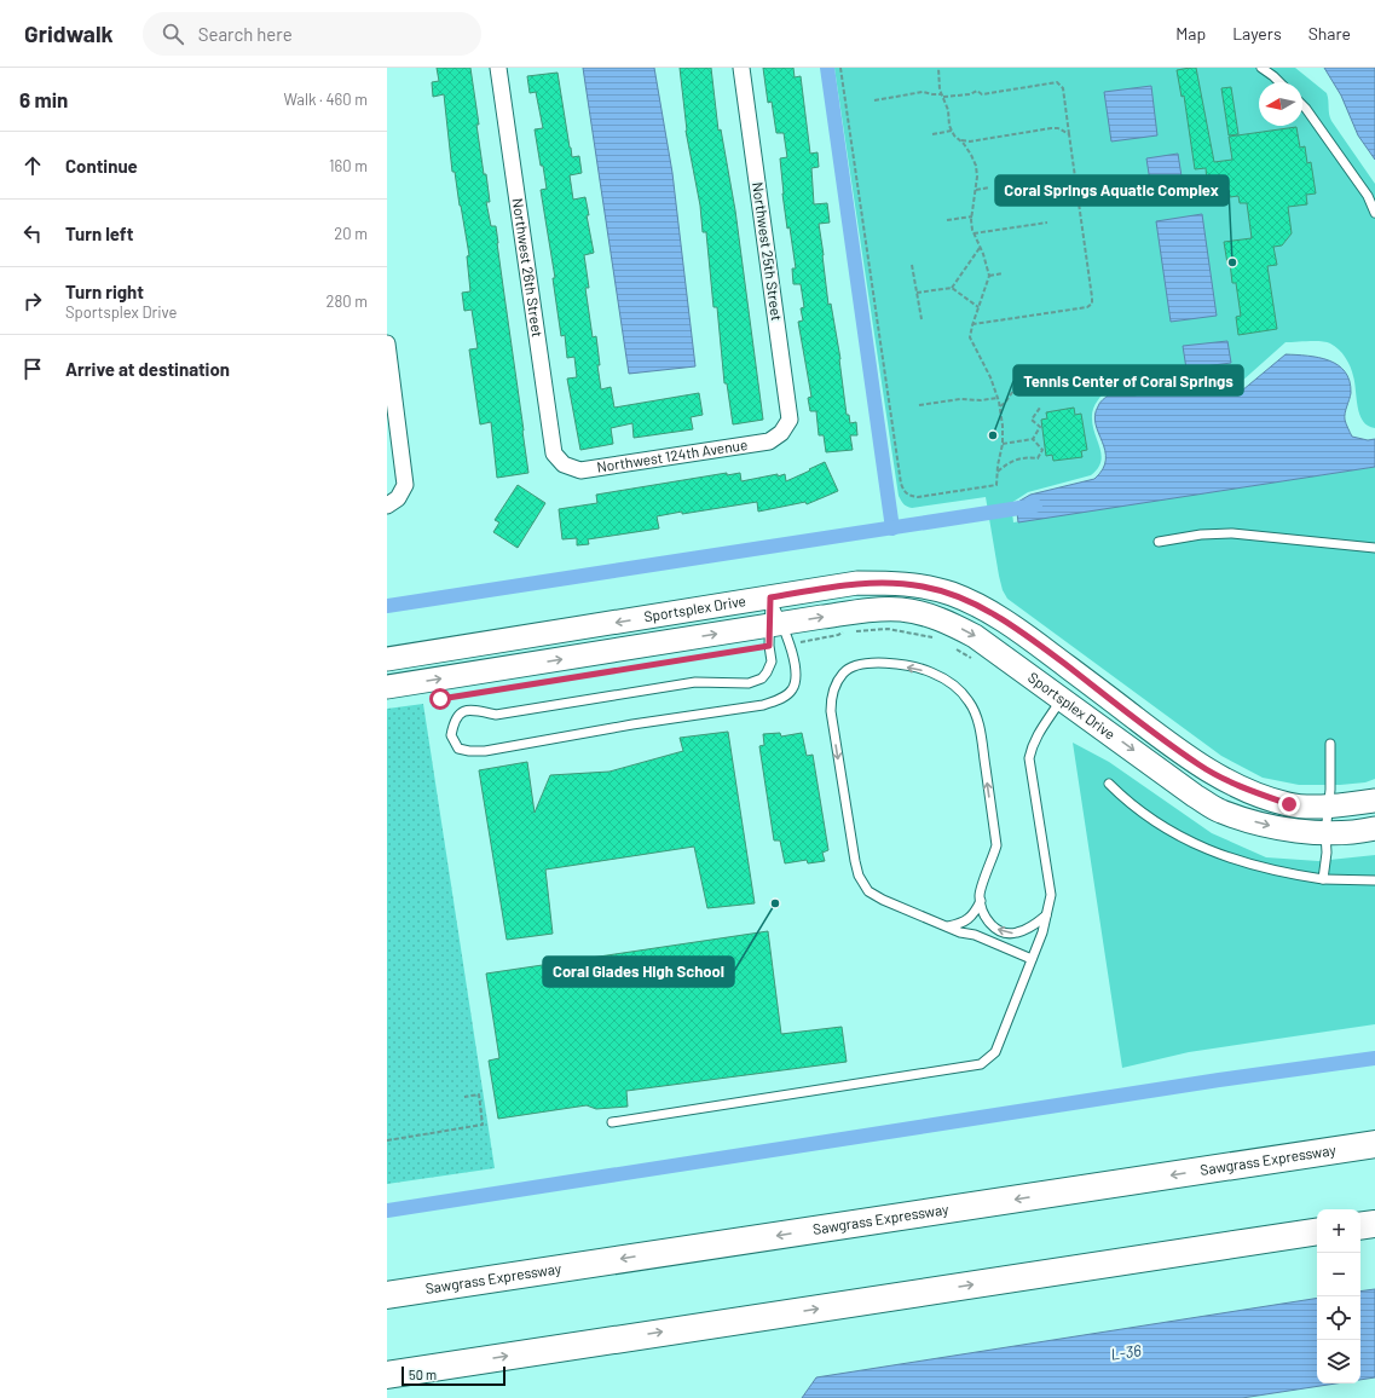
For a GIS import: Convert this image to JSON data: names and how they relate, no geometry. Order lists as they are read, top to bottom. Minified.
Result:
{"streets":{"highway":["Sawgrass Expressway"],"street":["Northwest 25th Street","Northwest 26th Street","Northwest 124th Avenue","Sportsplex Drive"]},"crossings":[["Northwest 25th Street","Northwest 124th Avenue"],["Northwest 26th Street","Northwest 124th Avenue"]],"water":["L-36"],"places":["Coral Springs Aquatic Complex","Tennis Center of Coral Springs","Coral Glades High School"],"scale_bar":"50 m","north":"left","page":{"header":"Gridwalk","search":"Search here","nav":["Map","Layers","Share"],"heading":["6 min","Walk · 460 m"],"list":[["Continue","160 m"],["Turn left","20 m"],["Turn right","Sportsplex Drive","280 m"],"Arrive at destination"],"map_buttons":["+","−"],"scale":"50 m"}}
